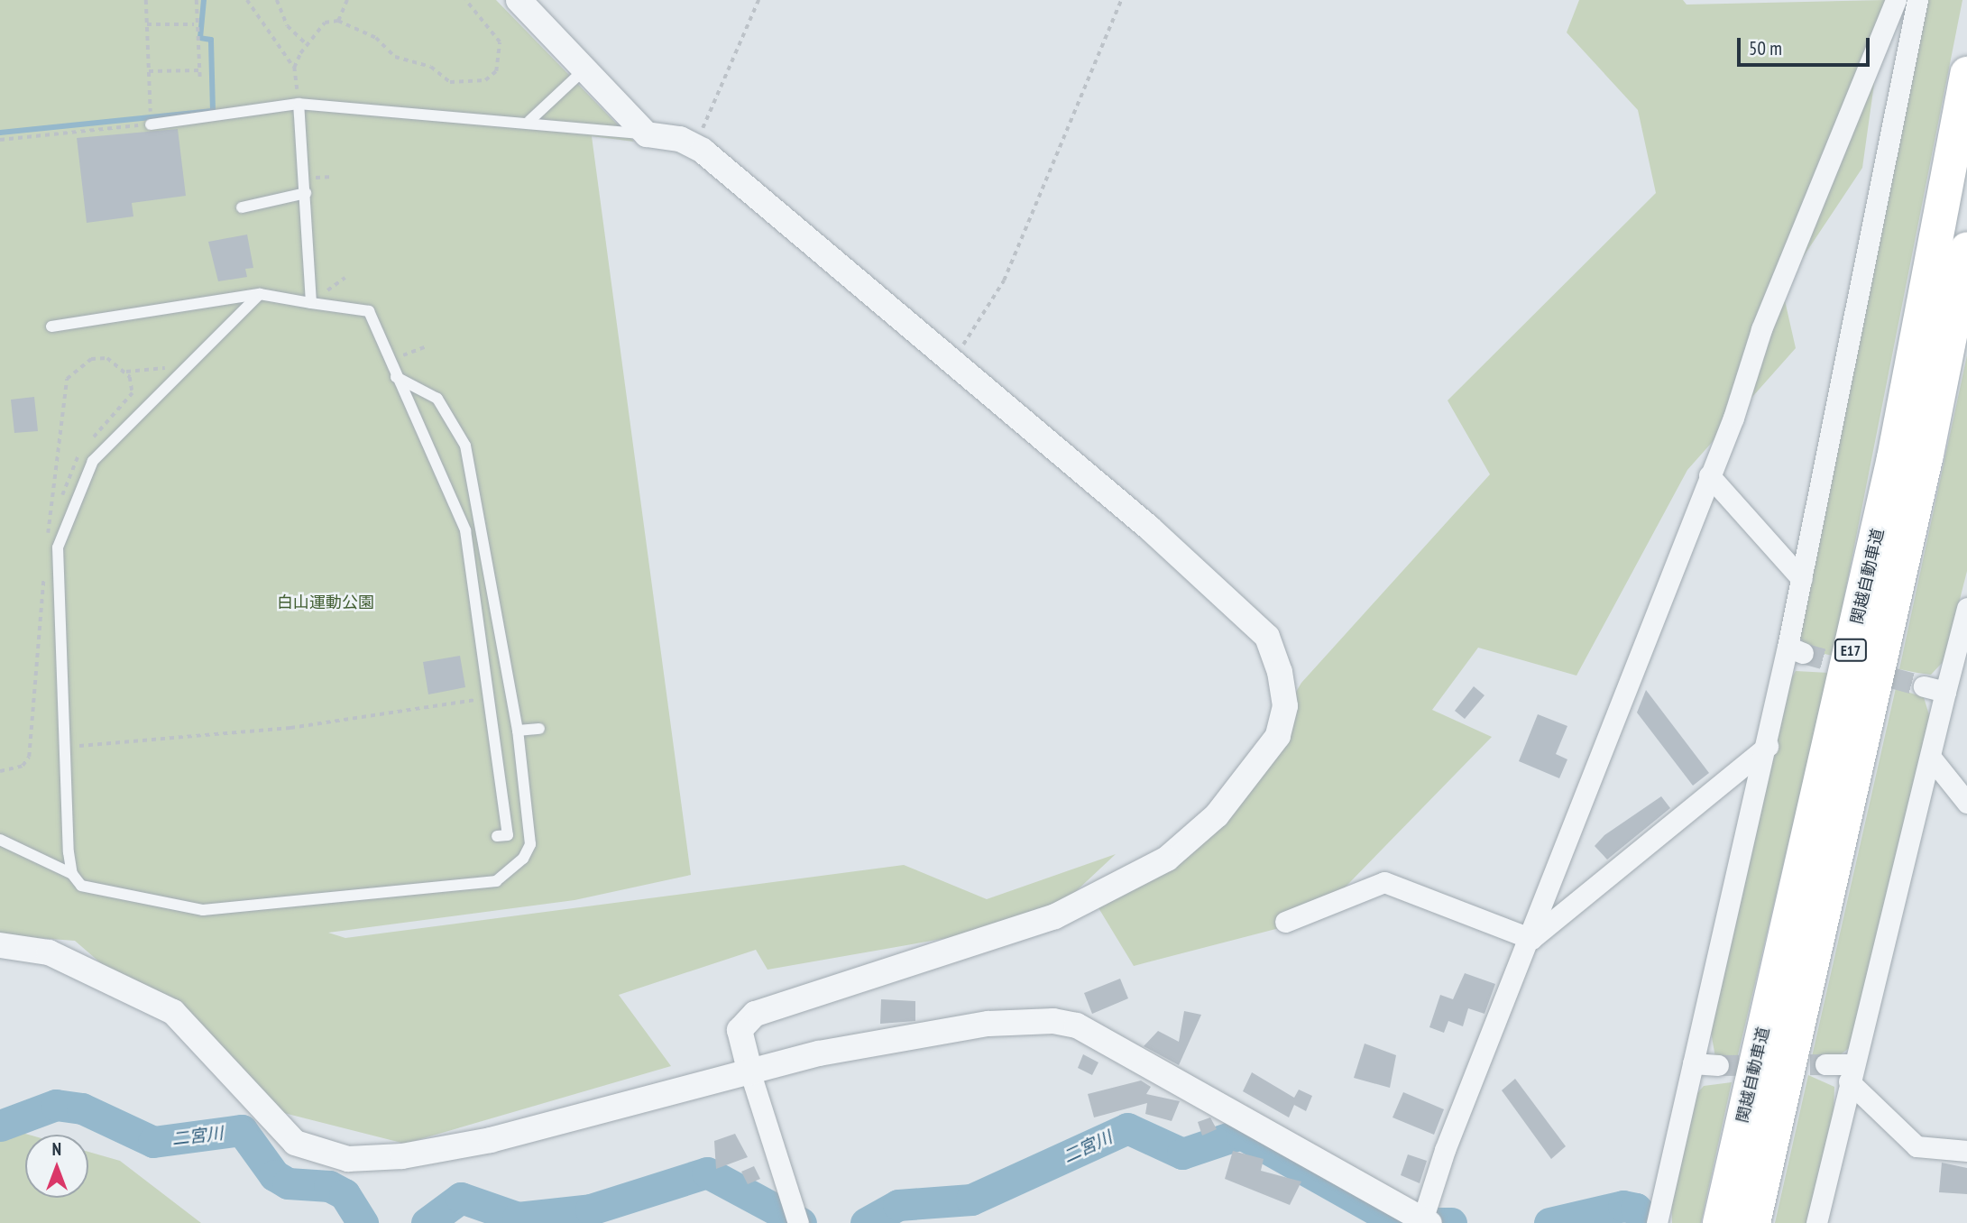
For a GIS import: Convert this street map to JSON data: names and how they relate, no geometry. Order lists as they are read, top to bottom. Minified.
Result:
{"streets":{"highway":["関越自動車道","E17"]},"water":["二宮川"],"parks":["白山運動公園"],"scale_bar":"50 m","north":"top"}
